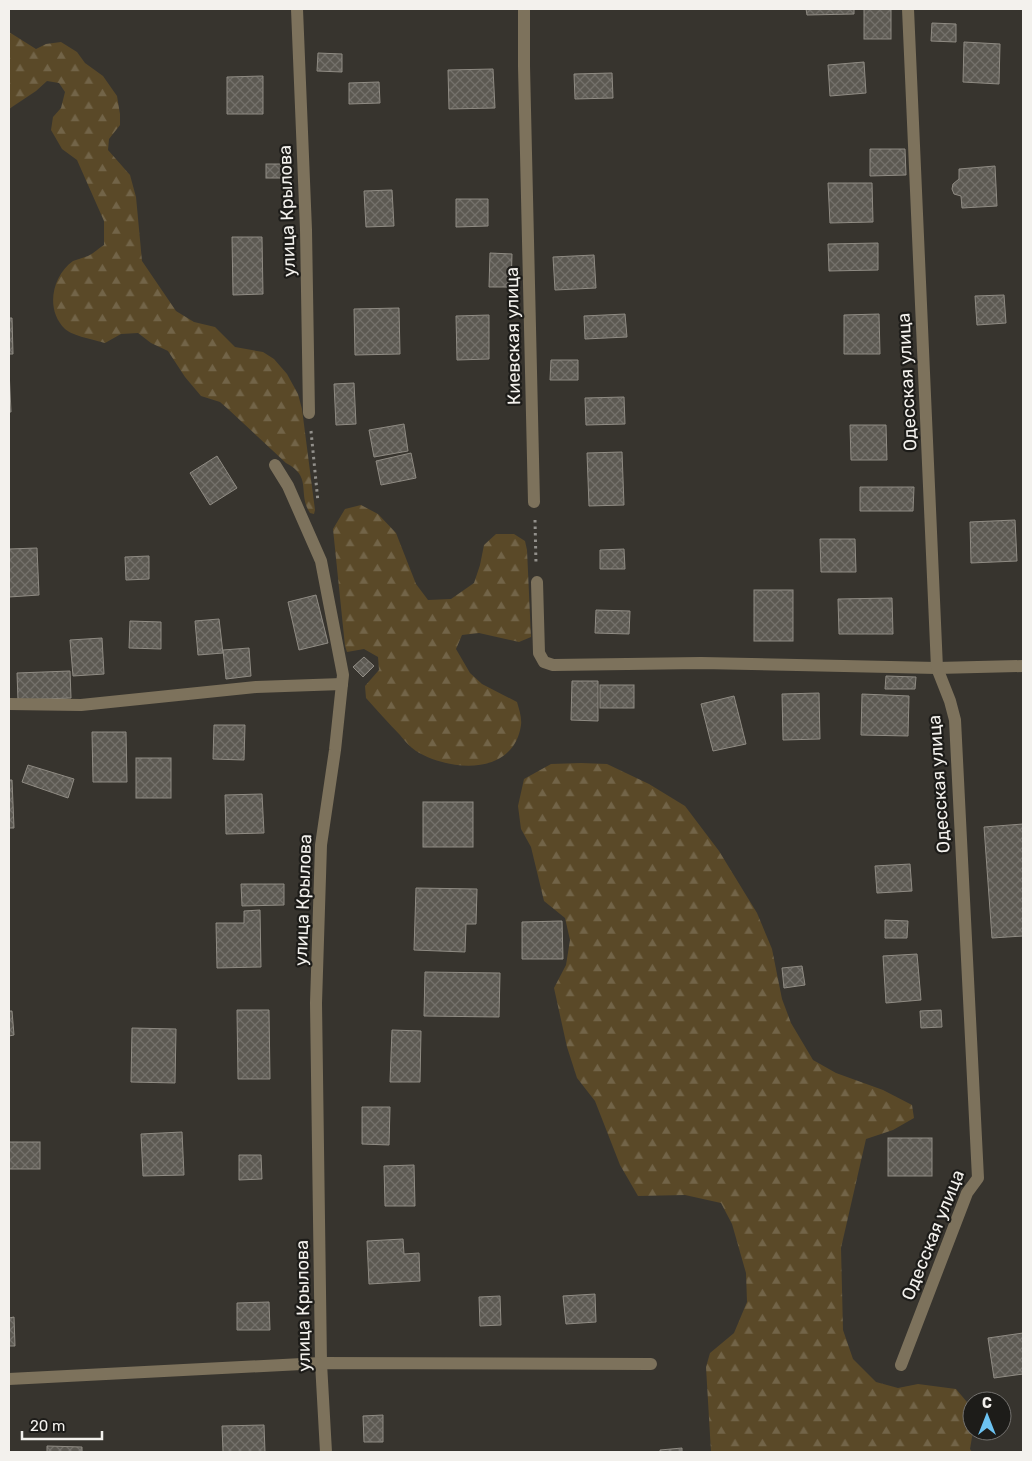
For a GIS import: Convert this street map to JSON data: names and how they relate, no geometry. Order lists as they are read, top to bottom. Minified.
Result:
{"streets":{"street":["улица Крылова","Киевская улица","Одесская улица"]},"scale_bar":"20 m","north":"top"}
